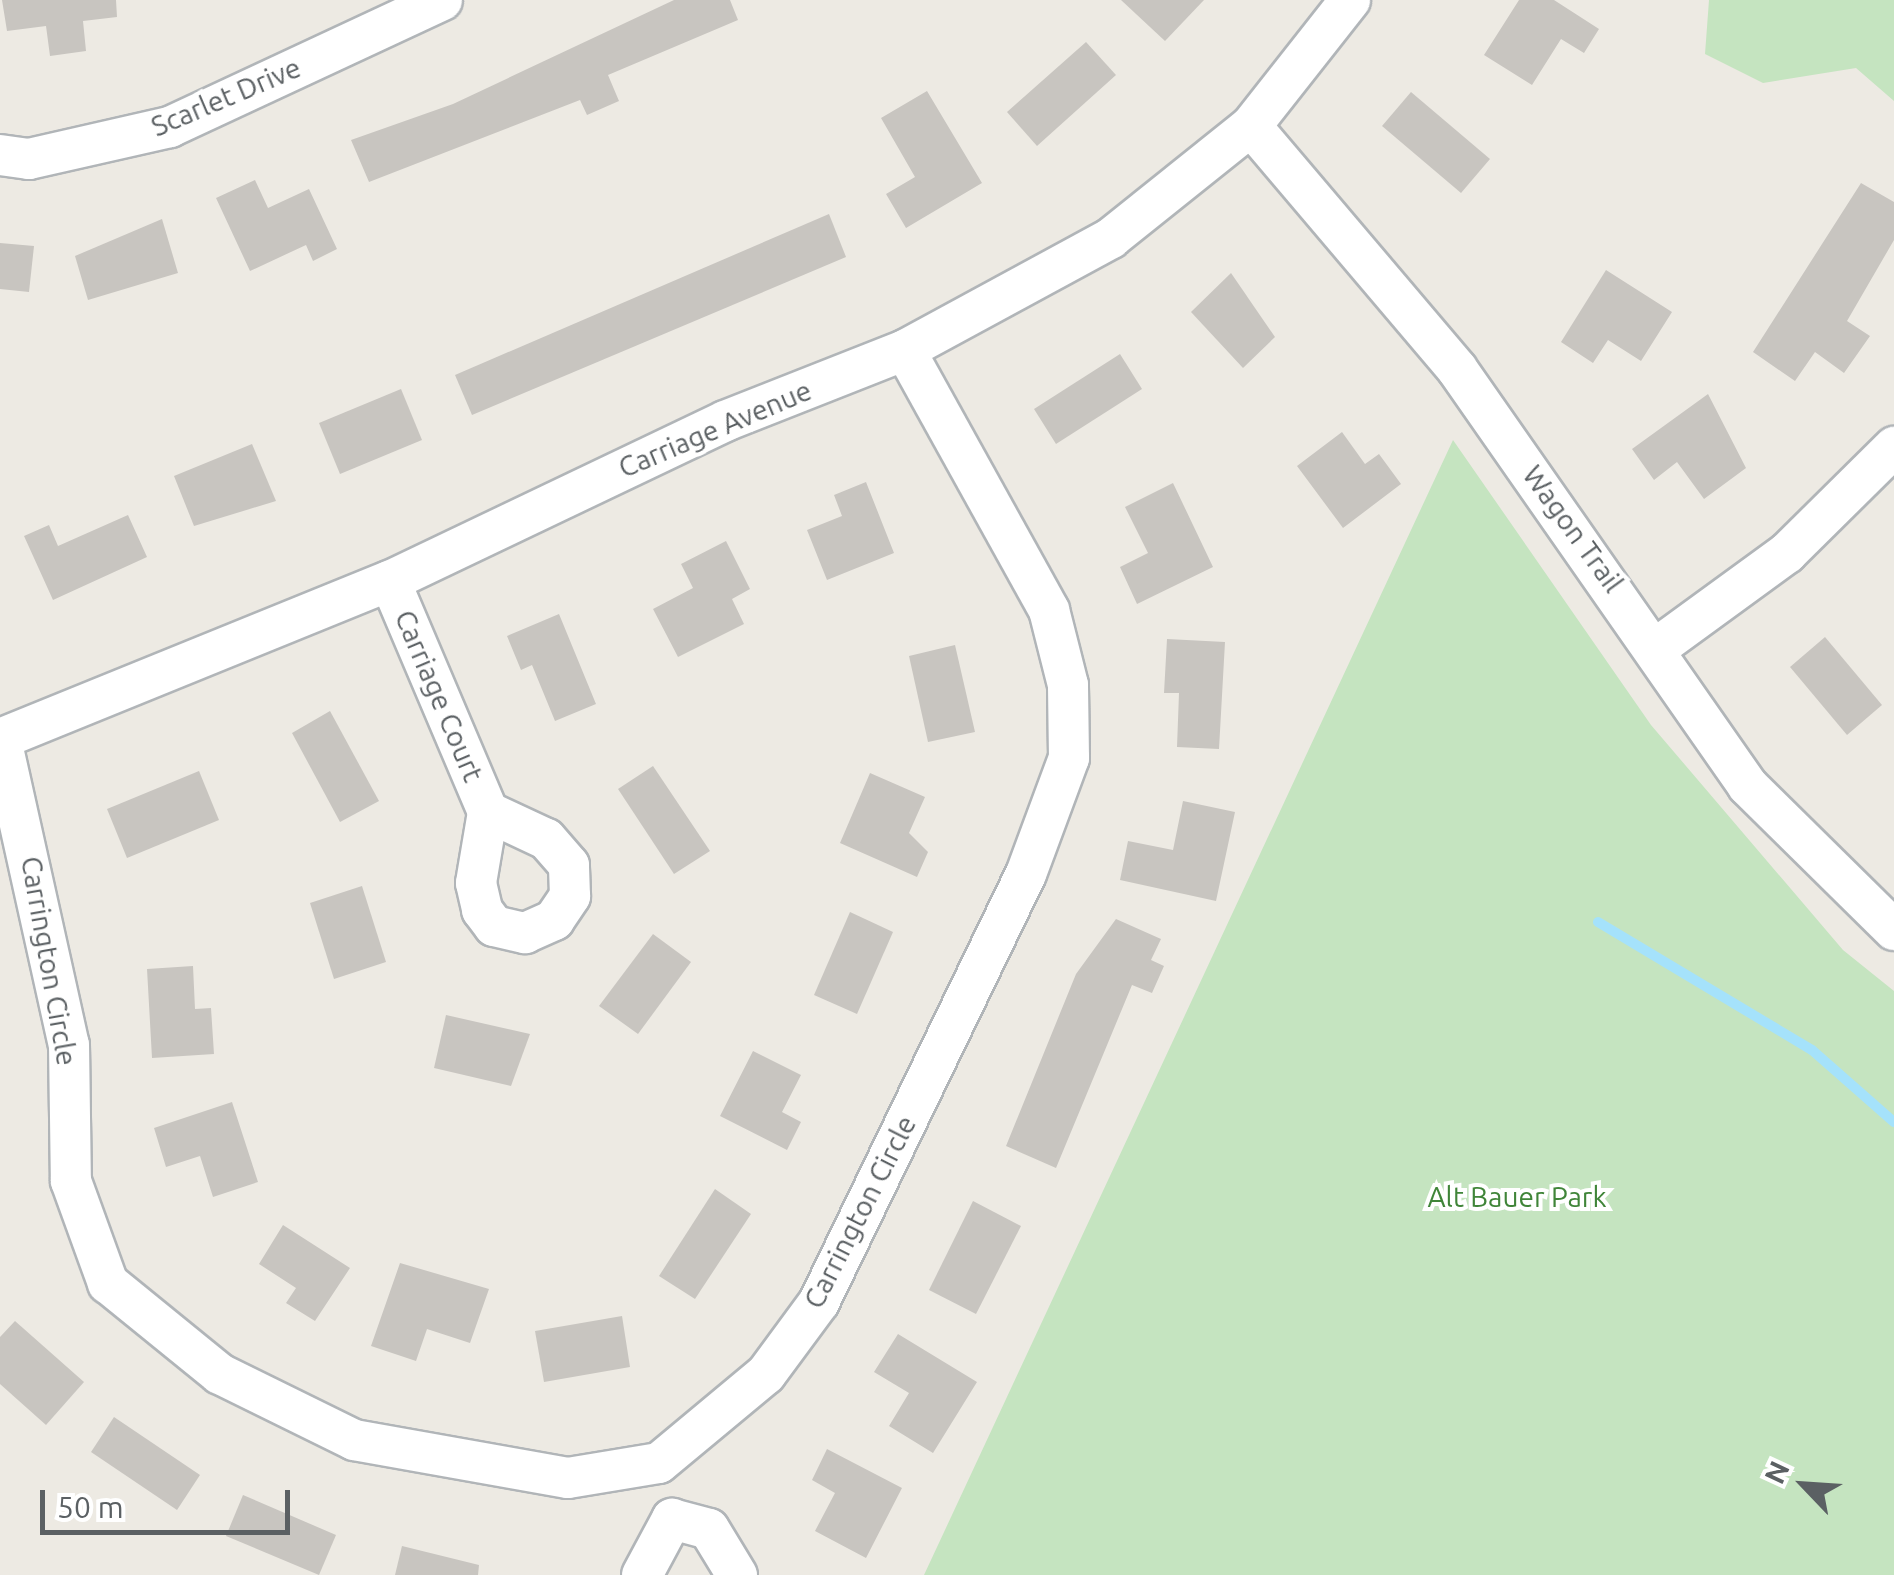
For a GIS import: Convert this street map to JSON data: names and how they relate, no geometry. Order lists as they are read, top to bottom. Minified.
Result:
{"streets":{"street":["Scarlet Drive","Carriage Avenue","Wagon Trail","Carriage Court","Carrington Circle"]},"crossings":[["Carriage Avenue","Wagon Trail"],["Carriage Avenue","Carriage Court"],["Carriage Avenue","Carrington Circle"]],"parks":["Alt Bauer Park"],"scale_bar":"50 m","north":"top left"}
